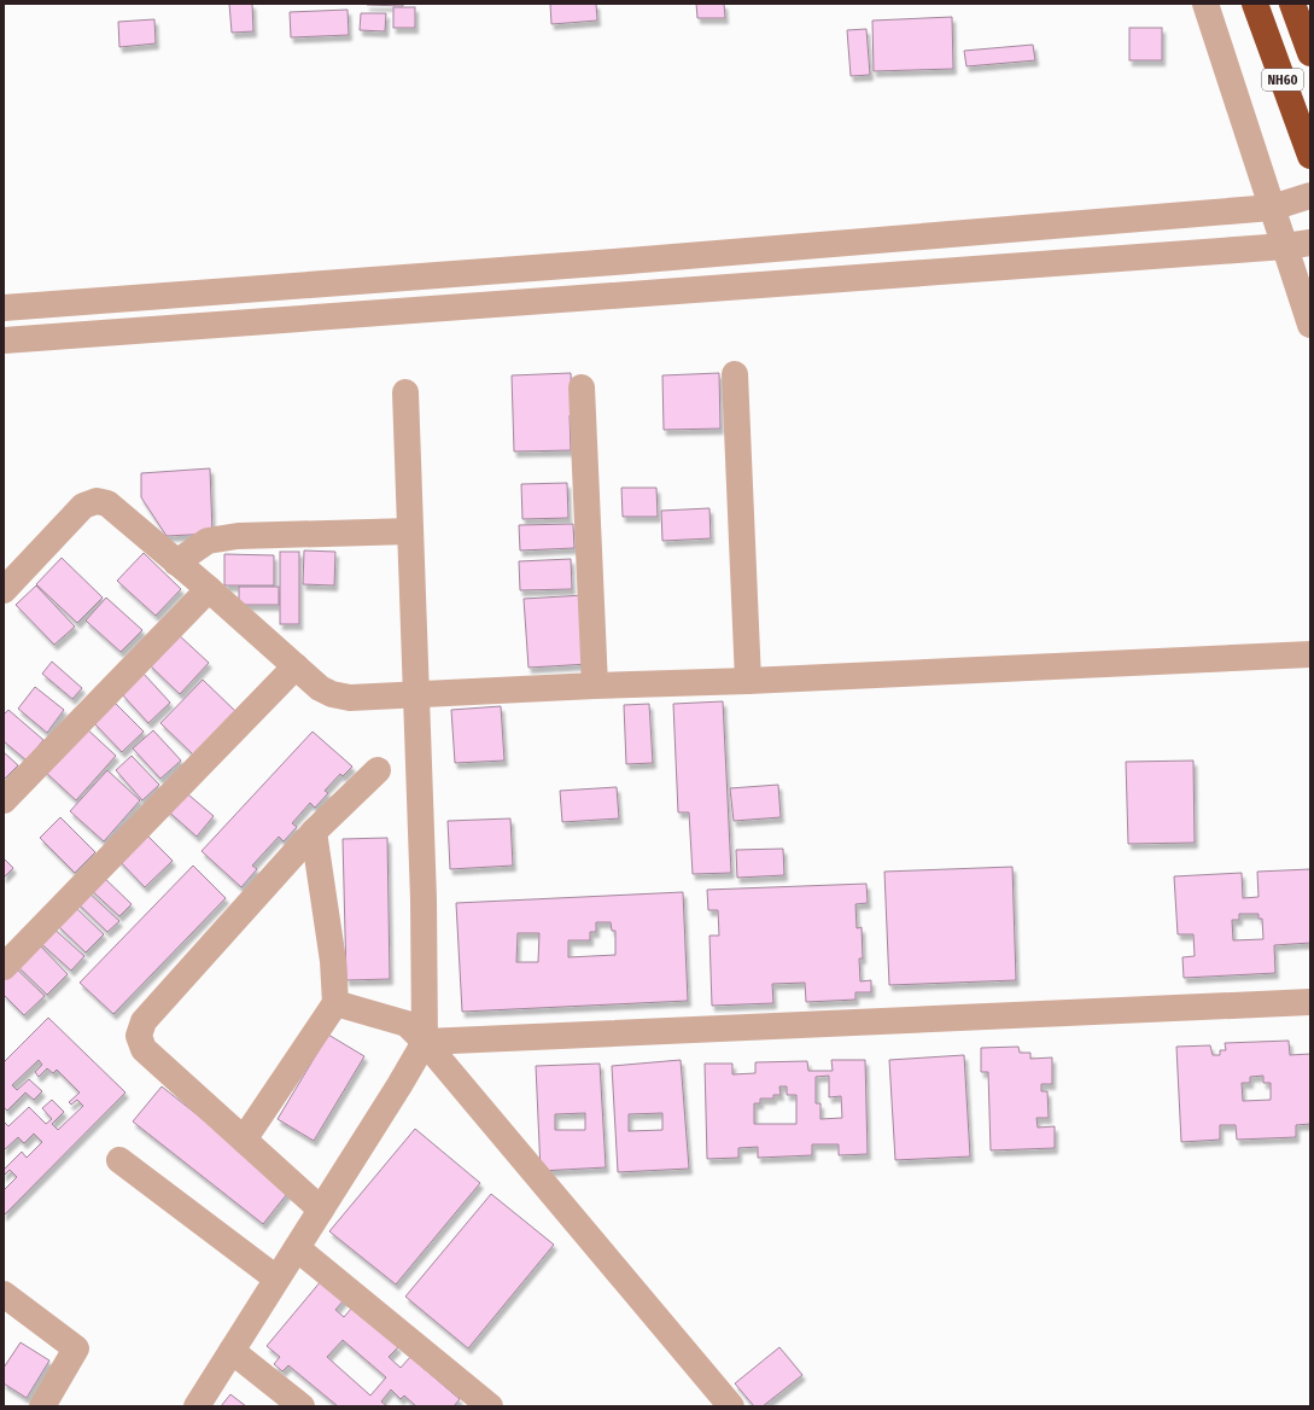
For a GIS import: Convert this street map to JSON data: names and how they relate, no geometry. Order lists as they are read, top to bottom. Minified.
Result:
{"streets":{"highway":["NH60"]}}
